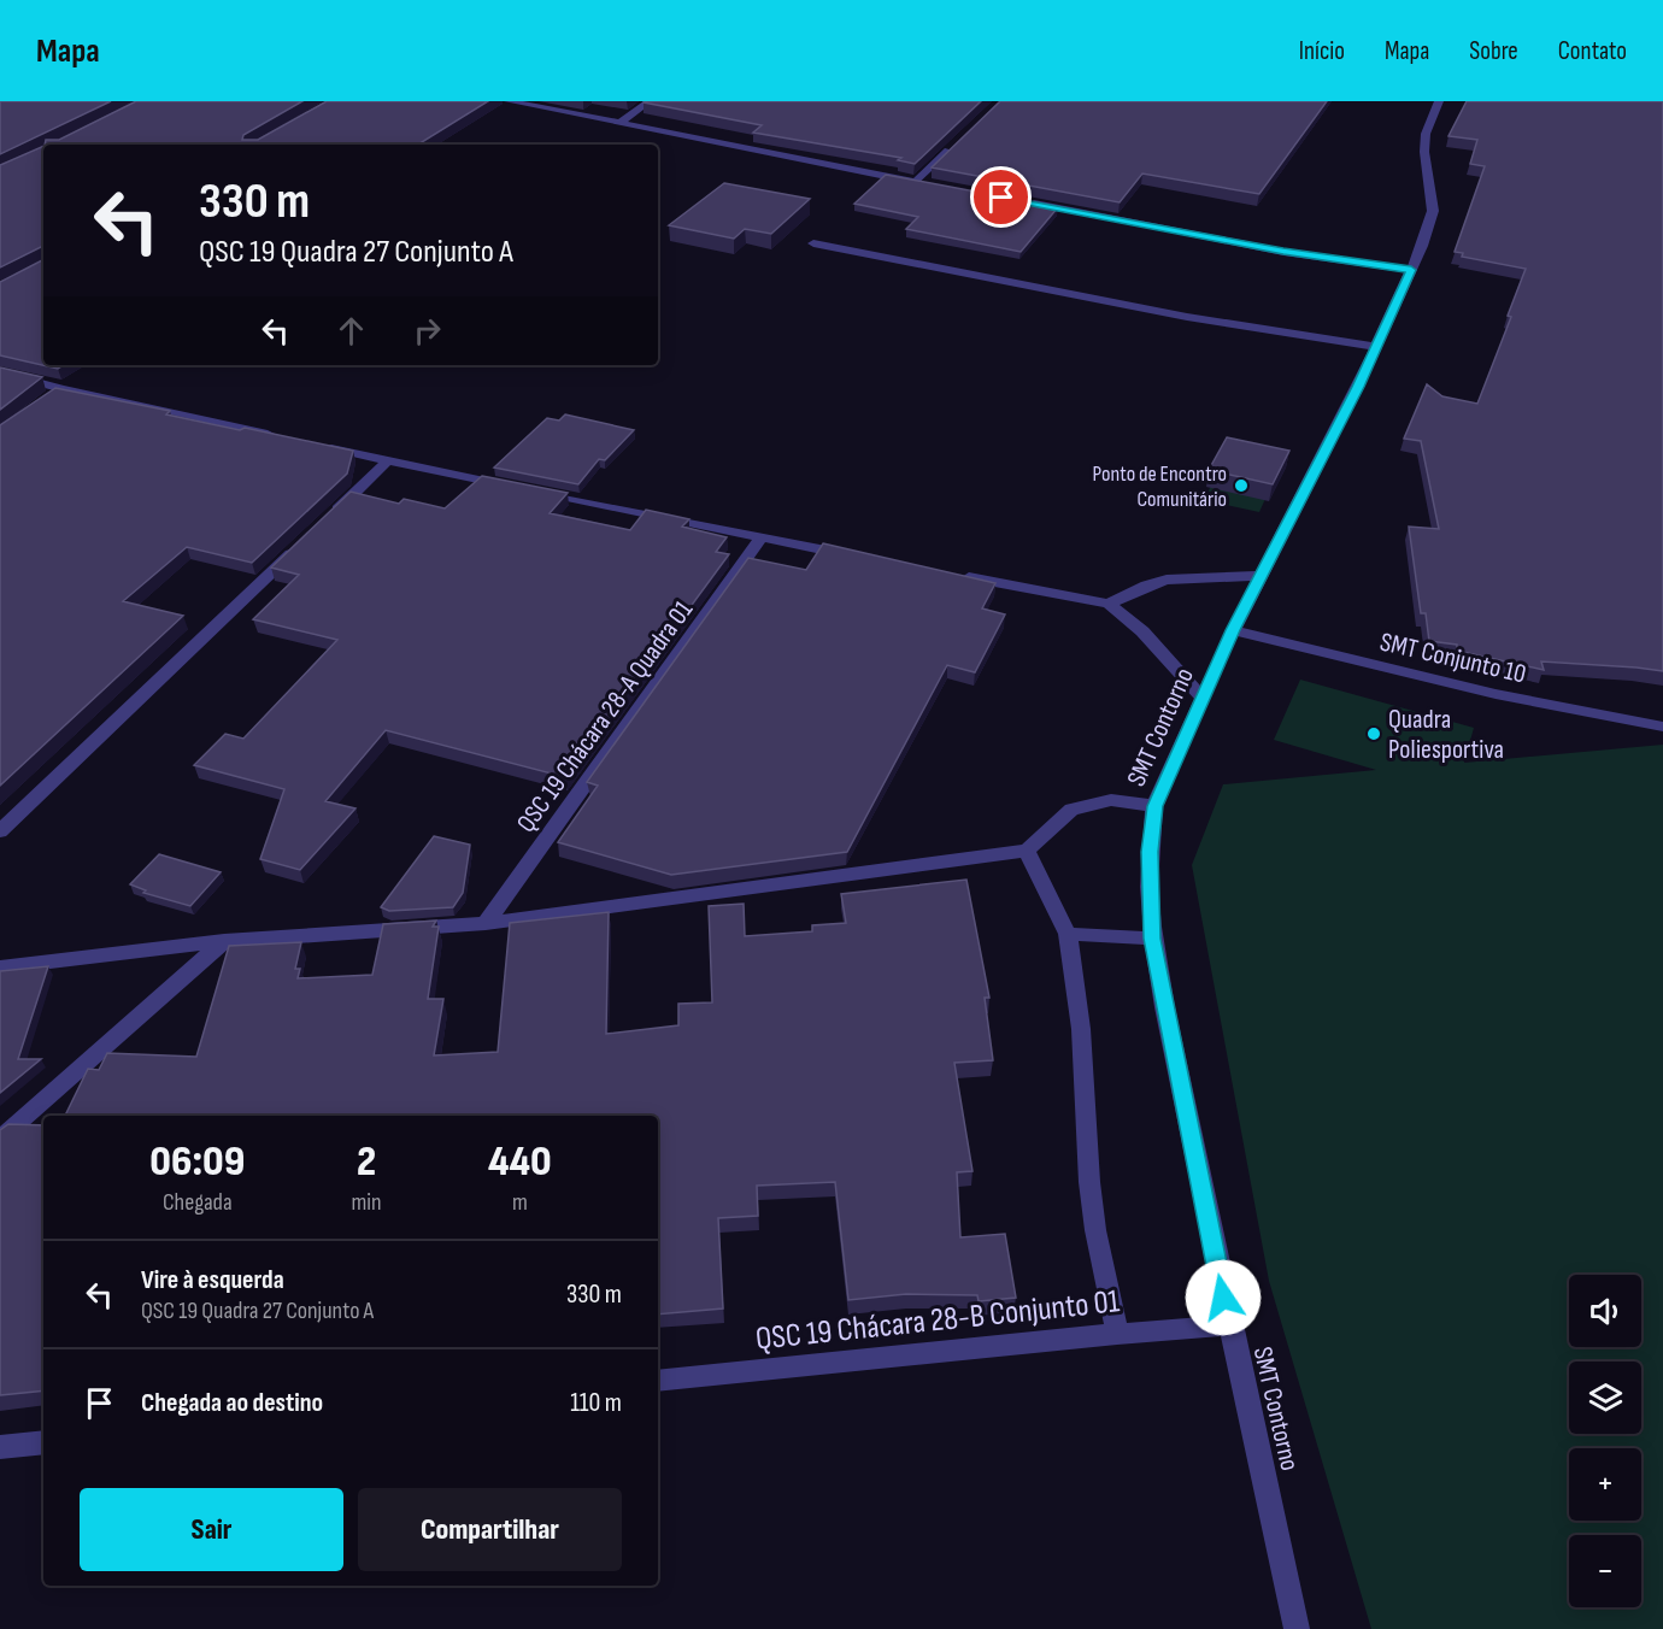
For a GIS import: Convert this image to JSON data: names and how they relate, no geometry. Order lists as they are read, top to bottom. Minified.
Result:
{"streets":{"street":["SMT Conjunto 10","QSC 19 Chácara 28-A Quadra 01","SMT Contorno","QSC 19 Chácara 28-B Conjunto 01"]},"crossings":[["SMT Conjunto 10","SMT Contorno"],["SMT Contorno","QSC 19 Chácara 28-B Conjunto 01"]],"places":["Ponto de Encontro Comunitário","Quadra Poliesportiva"],"page":{"header":"Mapa","nav":["Início","Mapa","Sobre","Contato"],"turn":["330 m","QSC 19 Quadra 27 Conjunto A"],"eta":["06:09","Chegada","2","min","440","m"],"list":[{"name":"Vire à esquerda","note":"QSC 19 Quadra 27 Conjunto A","value":"330 m"},{"name":"Chegada ao destino","value":"110 m"}],"map_buttons":["+","−"],"buttons":["Sair","Compartilhar"]}}
